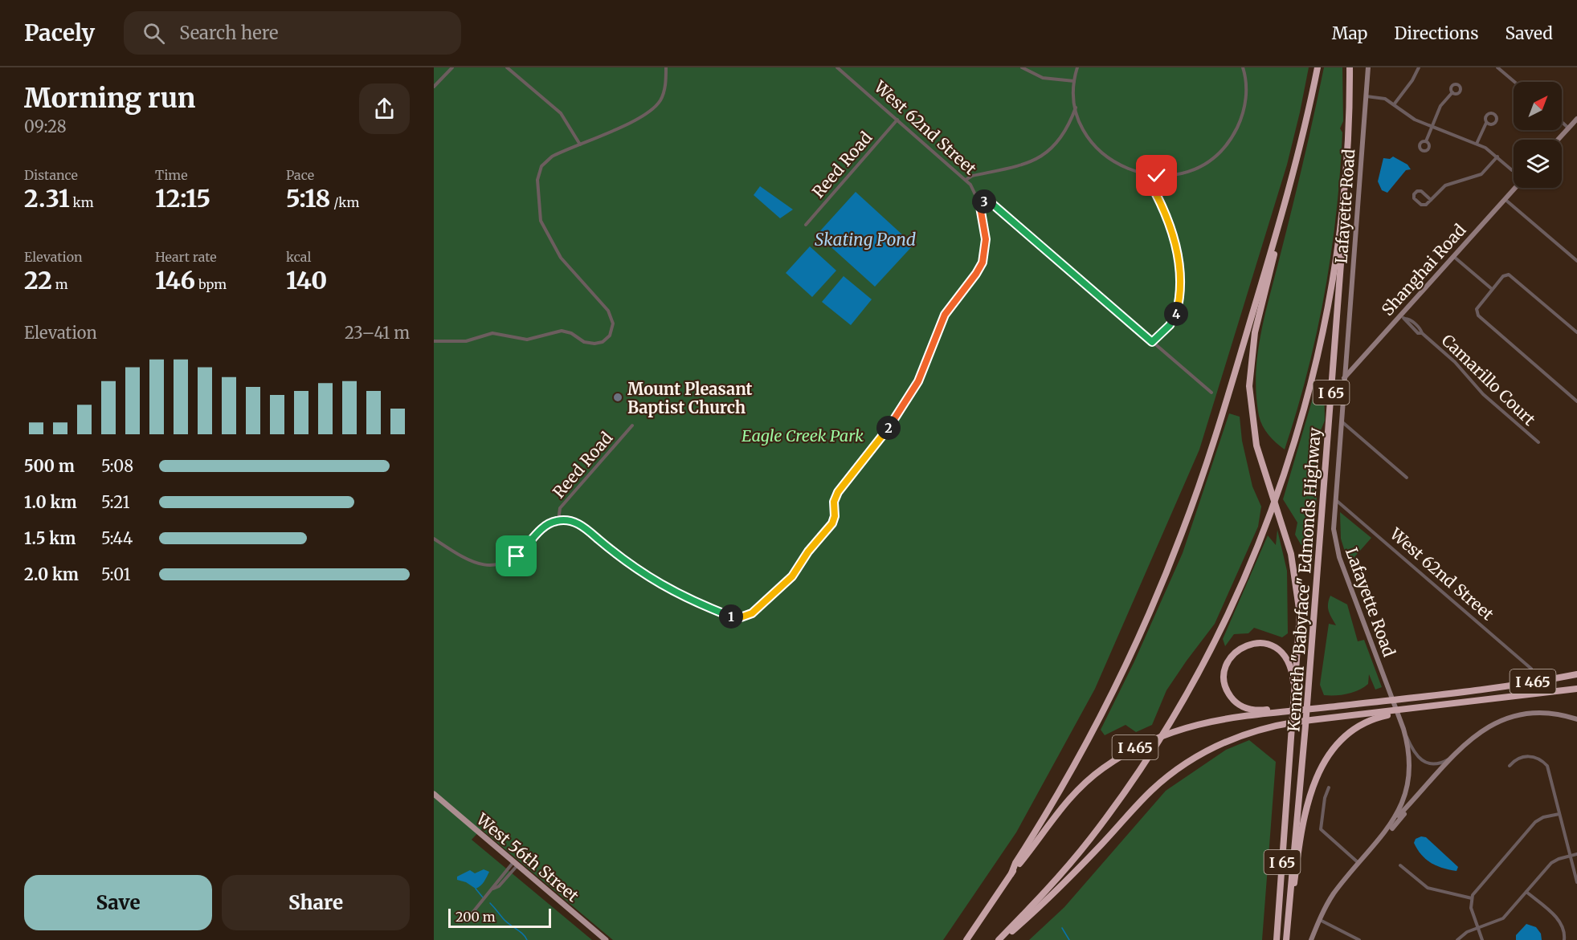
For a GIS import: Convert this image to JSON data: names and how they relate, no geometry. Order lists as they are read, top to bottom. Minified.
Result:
{"streets":{"highway":["I 65","Kenneth \"Babyface\" Edmonds Highway","I 465"],"main road":["Lafayette Road","Shanghai Road","West 56th Street"],"street":["West 62nd Street","Reed Road","Camarillo Court"]},"crossings":[["West 62nd Street","Reed Road"],["West 62nd Street","Lafayette Road"],["Lafayette Road","Shanghai Road"],["Shanghai Road","Camarillo Court"],["I 65","Kenneth \"Babyface\" Edmonds Highway"]],"water":["Skating Pond"],"parks":["Eagle Creek Park"],"places":["Mount Pleasant Baptist Church"],"scale_bar":"200 m","north":"top right","page":{"header":"Pacely","search":"Search here","nav":["Map","Directions","Saved"],"heading":["Morning run","09:28"],"stats":[["Distance","2.31 km"],["Time","12:15"],["Pace","5:18 /km"],["Elevation","22 m"],["Heart rate","146 bpm"],["kcal","140"]],"pins":["3","4","2","1"],"chart":["Elevation","23–41 m"],"list":[{"name":"500 m","note":"5:08"},{"name":"1.0 km","note":"5:21"},{"name":"1.5 km","note":"5:44"},{"name":"2.0 km","note":"5:01"}],"buttons":["Save","Share"],"scale":"200 m"}}
